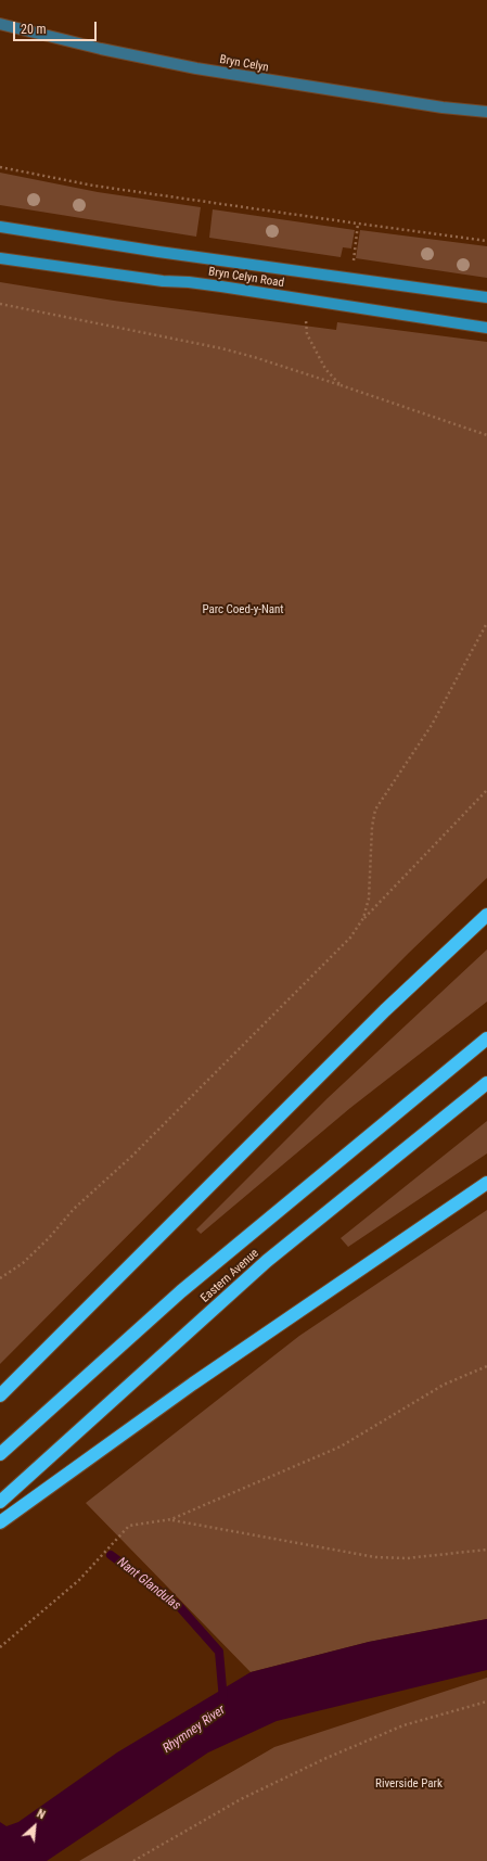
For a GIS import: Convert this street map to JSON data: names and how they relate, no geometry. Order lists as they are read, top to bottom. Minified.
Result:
{"streets":{"highway":["Eastern Avenue"],"street":["Bryn Celyn","Bryn Celyn Road"]},"water":["Nant Glandulas","Rhymney River"],"parks":["Parc Coed-y-Nant","Riverside Park"],"scale_bar":"20 m","north":"top right"}
